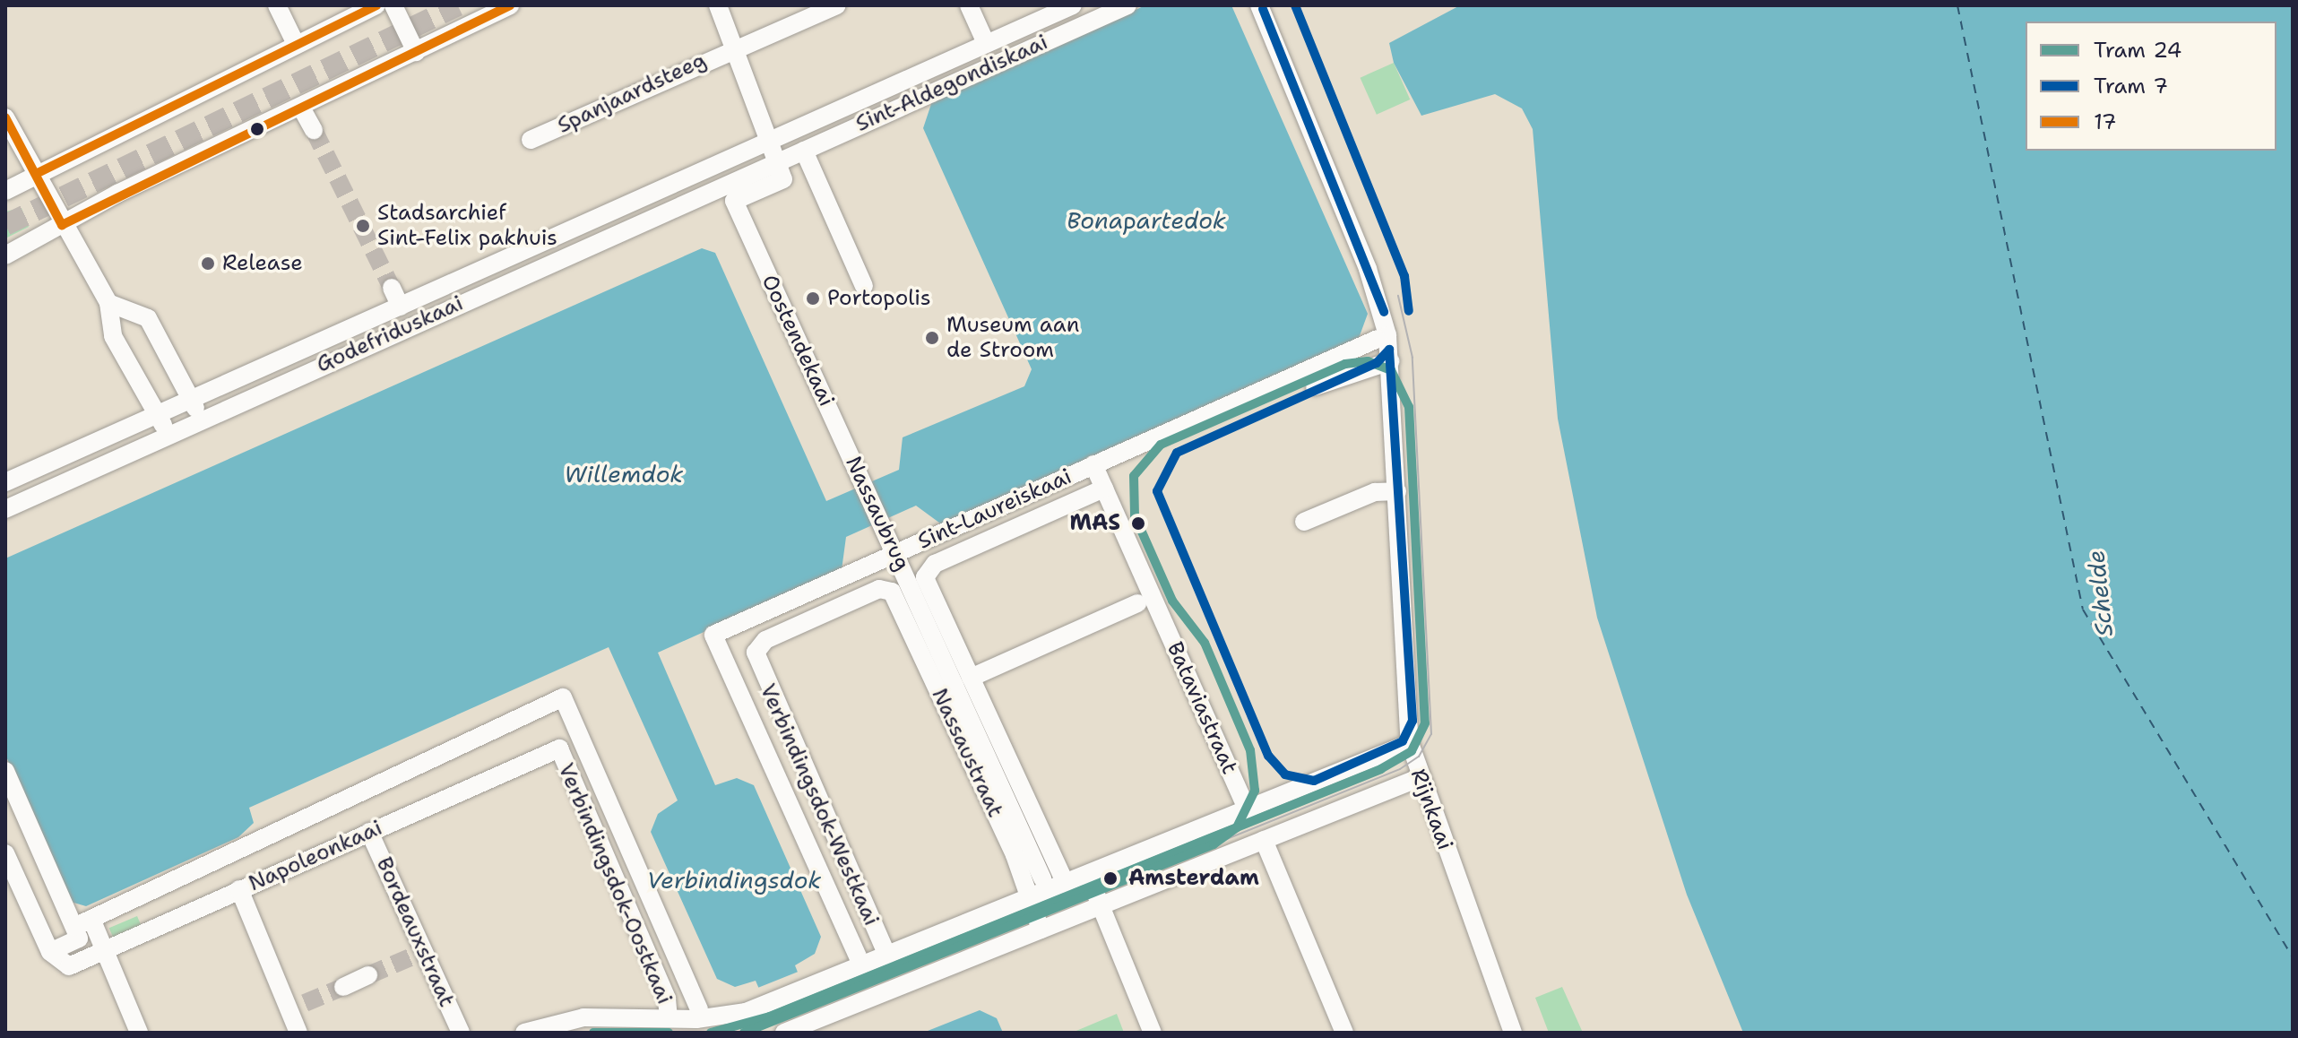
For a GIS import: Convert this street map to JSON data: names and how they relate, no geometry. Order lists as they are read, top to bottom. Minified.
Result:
{"streets":{"street":["Sint-Aldegondiskaai","Spanjaardsteeg","Godefriduskaai","Oostendekaai","Sint-Laureiskaai","Nassaubrug","Bataviastraat","Nassaustraat","Verbindingsdok-Westkaai","Rijnkaai","Napoleonkaai","Verbindingsdok-Oostkaai","Bordeauxstraat"]},"crossings":[["Sint-Aldegondiskaai","Godefriduskaai"],["Sint-Aldegondiskaai","Oostendekaai"],["Godefriduskaai","Oostendekaai"],["Oostendekaai","Nassaubrug"],["Sint-Laureiskaai","Nassaubrug"],["Sint-Laureiskaai","Bataviastraat"],["Sint-Laureiskaai","Nassaustraat"],["Sint-Laureiskaai","Verbindingsdok-Westkaai"],["Nassaubrug","Nassaustraat"],["Nassaubrug","Verbindingsdok-Westkaai"],["Nassaustraat","Verbindingsdok-Westkaai"],["Napoleonkaai","Verbindingsdok-Oostkaai"],["Napoleonkaai","Bordeauxstraat"]],"water":["Bonapartedok","Willemdok","Schelde","Verbindingsdok"],"places":["Stadsarchief Sint-Felix pakhuis","Release","Portopolis","Museum aan de Stroom","MAS","Amsterdam"],"lines":["tram line 7","transit line 17","tram line 24"],"legend":["Tram 24","Tram 7","17"]}
